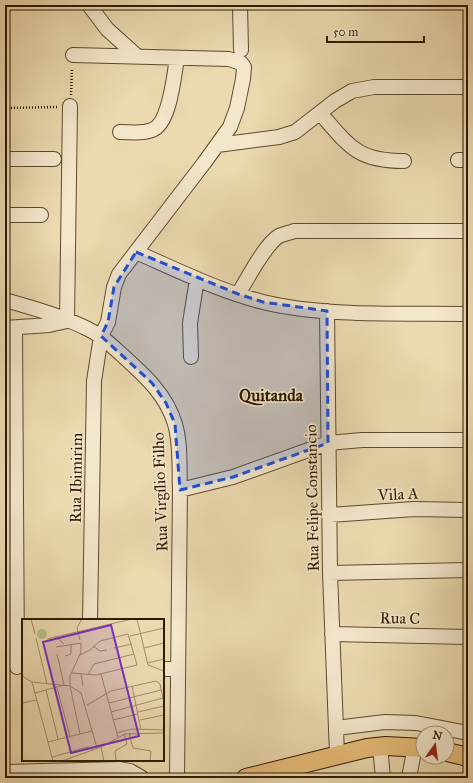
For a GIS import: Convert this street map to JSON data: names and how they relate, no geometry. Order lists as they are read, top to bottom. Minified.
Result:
{"streets":{"street":["Rua Ibimirim","Rua Virgílio Filho","Vila A","Rua Felipe Constancio","Rua C"]},"crossings":[["Rua Ibimirim","Rua Virgílio Filho"],["Vila A","Rua Felipe Constancio"],["Rua Felipe Constancio","Rua C"]],"districts":["Quitanda"],"scale_bar":"50 m","north":"top"}
